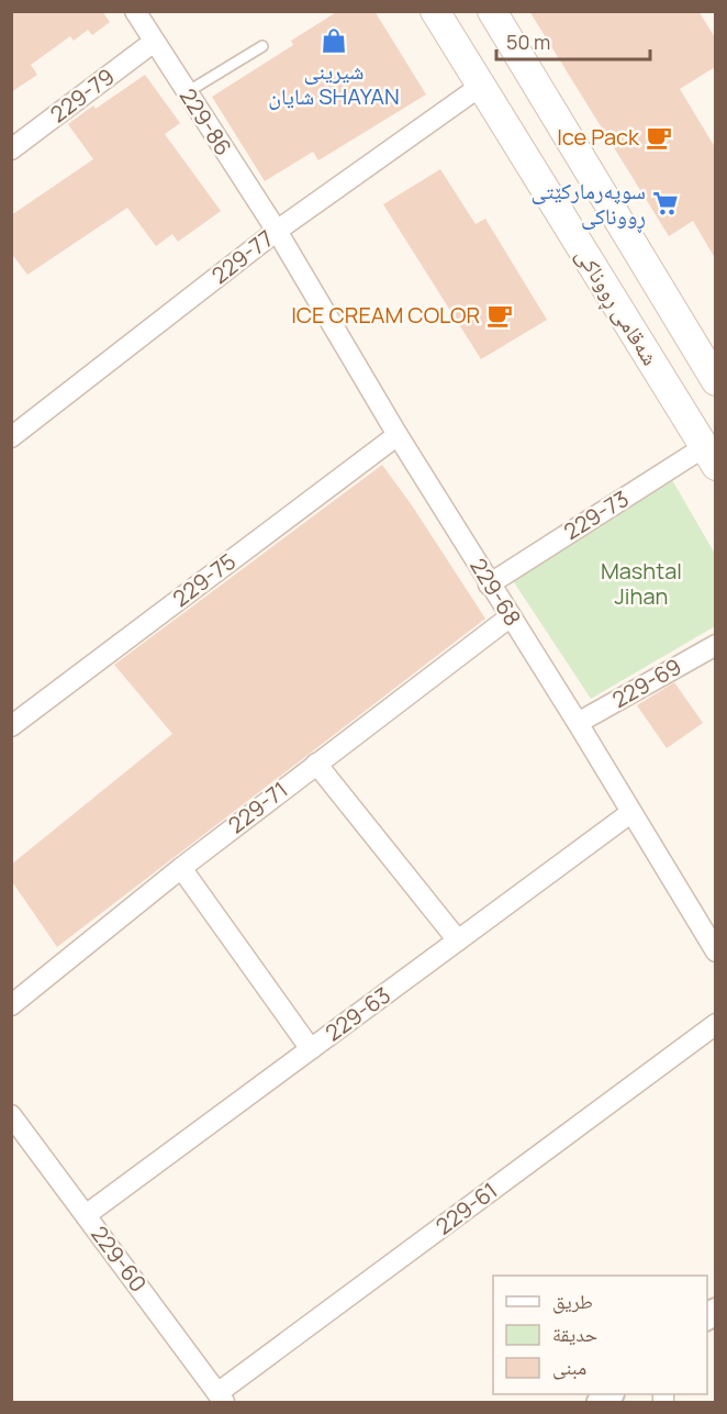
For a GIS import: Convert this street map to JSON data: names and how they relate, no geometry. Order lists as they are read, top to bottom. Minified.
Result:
{"streets":{"main road":["شەقامی ڕووناکی"],"street":["229-79","229-86","229-77","229-73","229-75","229-68","229-69","229-71","229-63","229-61","229-60"]},"crossings":[["229-79","229-86"],["229-86","229-77"],["229-86","229-68"],["229-77","شەقامی ڕووناکی"],["229-77","229-68"],["شەقامی ڕووناکی","229-73"],["229-73","229-68"],["229-75","229-68"],["229-68","229-69"],["229-68","229-71"],["229-68","229-63"],["229-63","229-60"],["229-61","229-60"]],"parks":["Mashtal Jihan"],"places":{"shop":["شيرينى شايان SHAYAN"],"cafe":["Ice Pack","ICE CREAM COLOR"],"supermarket":["سوپەرمارکێتی ڕووناکی"]},"legend":["طريق","حديقة","مبنى"],"scale_bar":"50 m"}
